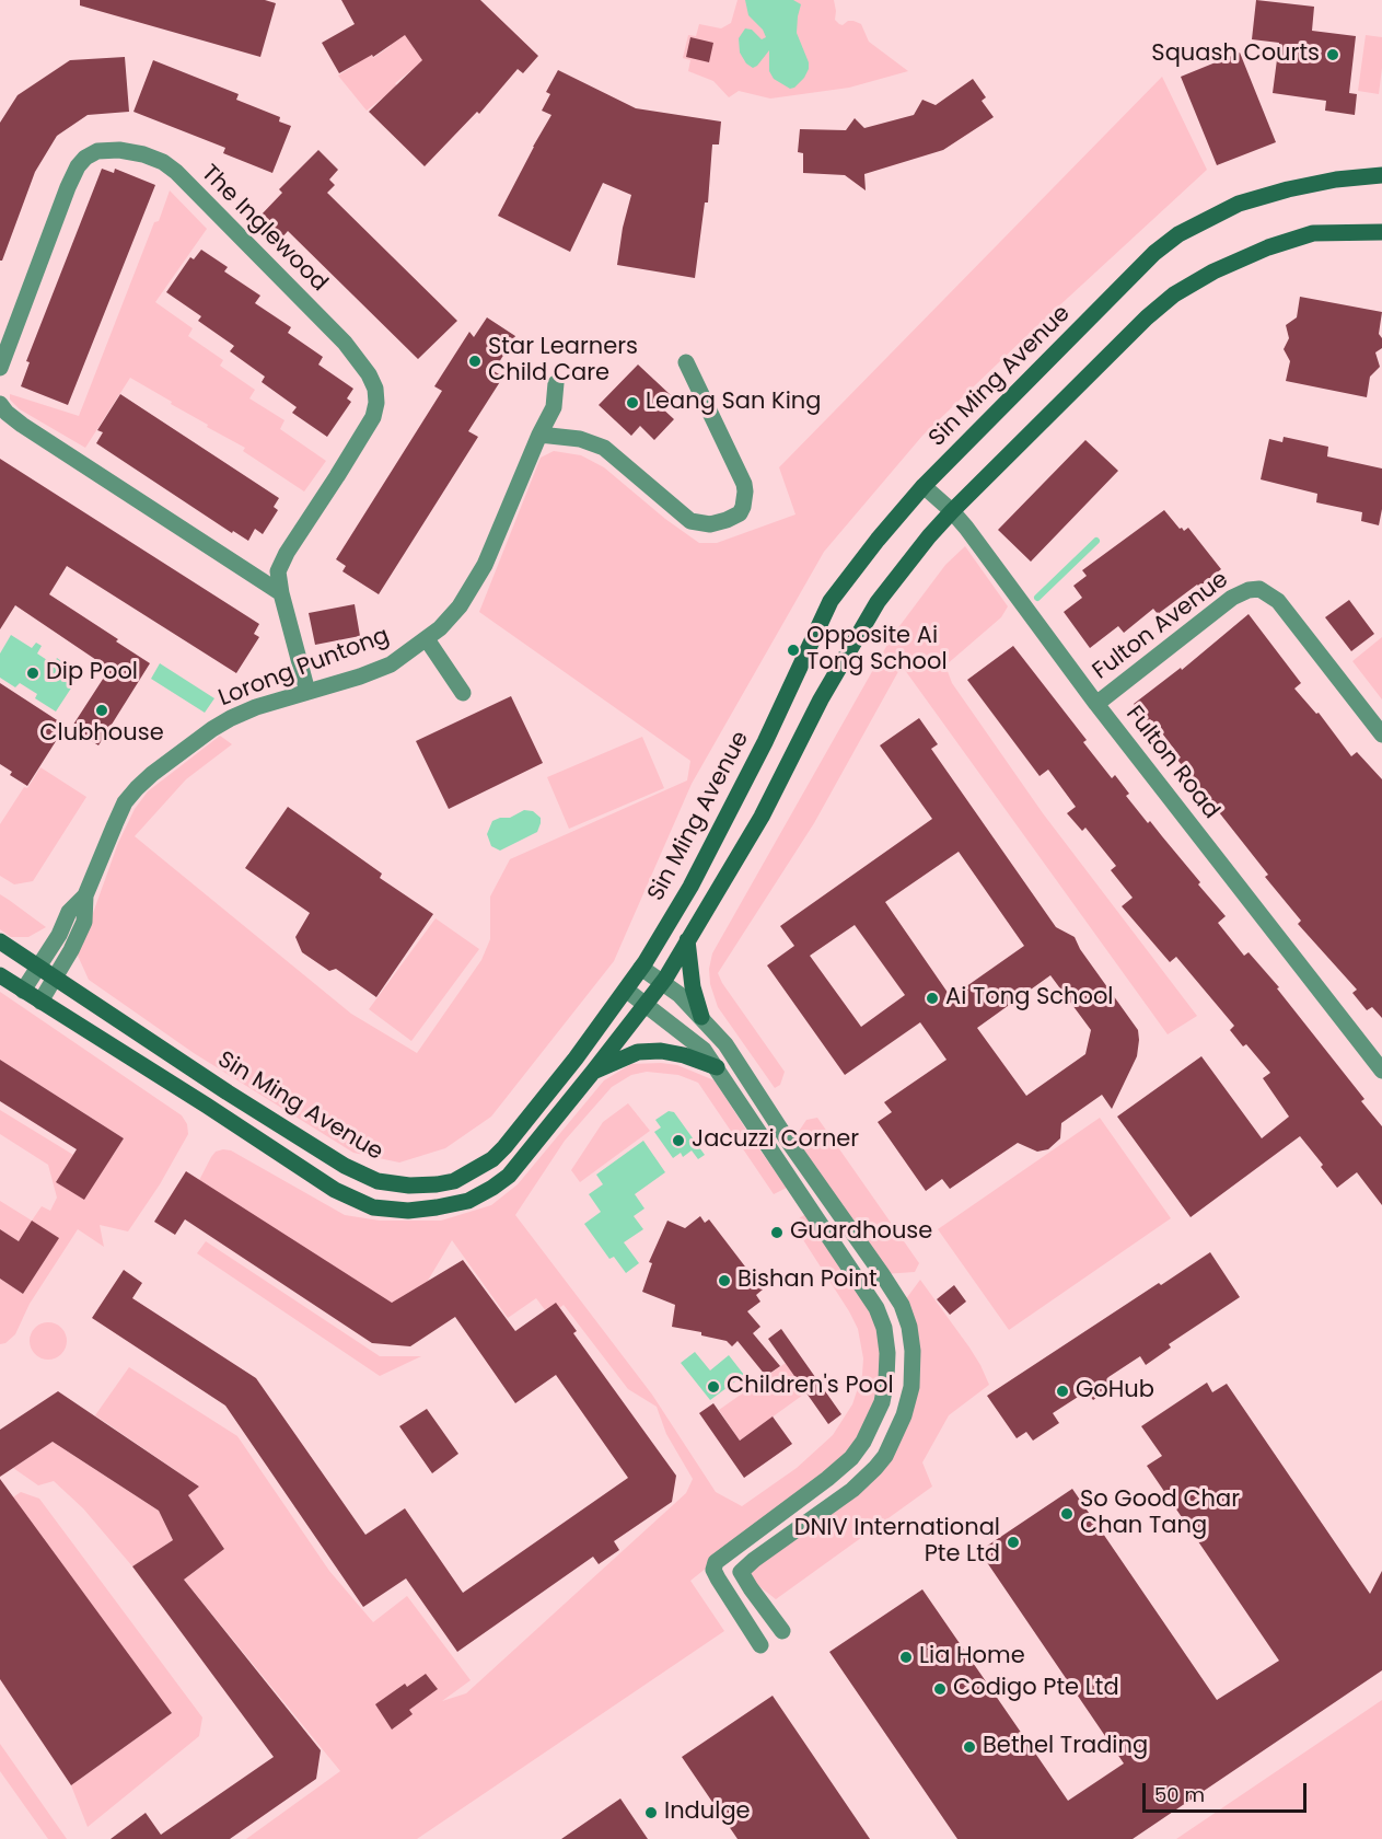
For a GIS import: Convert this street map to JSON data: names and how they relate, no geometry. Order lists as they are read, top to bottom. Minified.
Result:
{"streets":{"main road":["Sin Ming Avenue"],"street":["The Inglewood","Fulton Avenue","Lorong Puntong","Fulton Road"]},"crossings":[["The Inglewood","Lorong Puntong"],["Sin Ming Avenue","Lorong Puntong"],["Sin Ming Avenue","Fulton Road"],["Fulton Avenue","Fulton Road"]],"places":["Squash Courts","Star Learners Child Care","Leang San King","Opposite Ai Tong School","Dip Pool","Clubhouse","Ai Tong School","Jacuzzi Corner","Guardhouse","Bishan Point","Children's Pool","GoHub","So Good Char Chan Tang","DNIV International Pte Ltd","Lia Home","Codigo Pte Ltd","Bethel Trading","Indulge"],"scale_bar":"50 m"}
